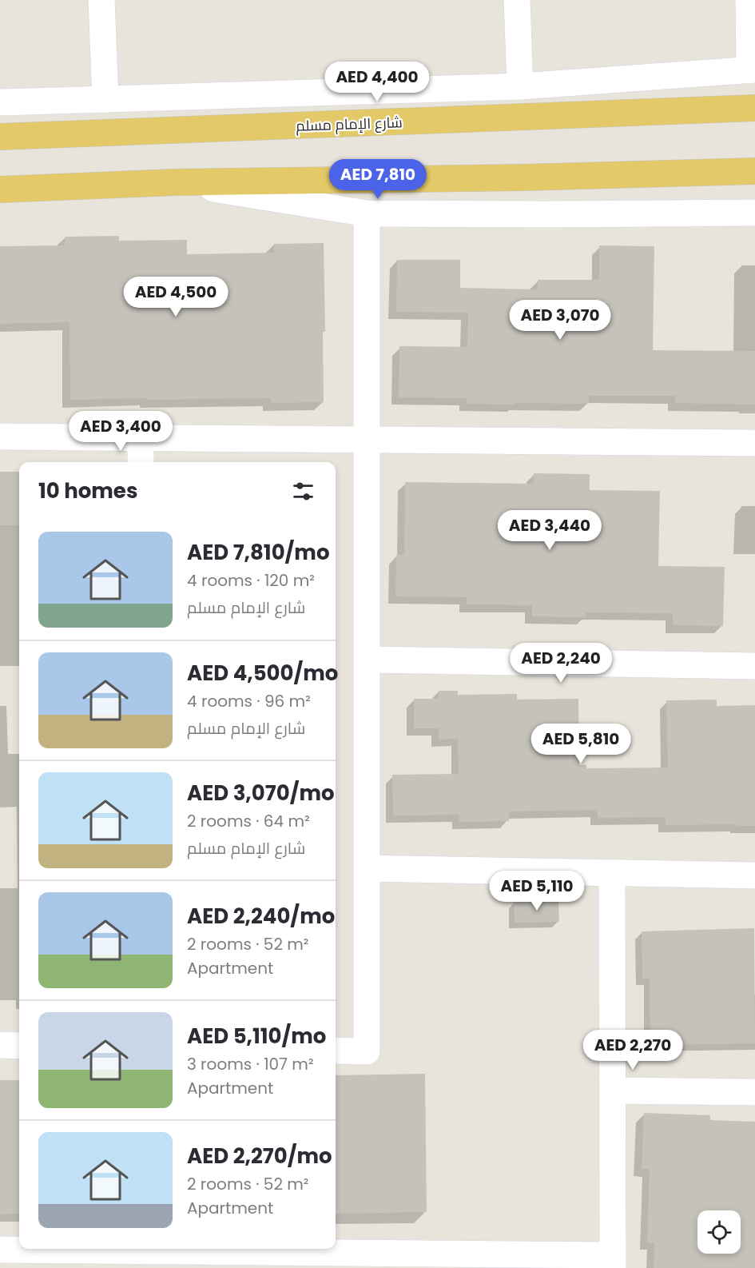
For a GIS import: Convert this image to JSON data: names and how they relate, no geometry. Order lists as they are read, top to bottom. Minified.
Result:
{"streets":{"main road":["شارع الإمام مسلم"]},"page":{"price":["AED 4,400","AED 7,810","AED 4,500","AED 3,070","AED 3,400","AED 3,440","AED 2,240","AED 5,810","AED 5,110","AED 2,270"],"heading":"10 homes","list":[{"name":"AED 7,810/mo","note":"4 rooms · 120 m² · شارع الإمام مسلم"},{"name":"AED 4,500/mo","note":"4 rooms · 96 m² · شارع الإمام مسلم"},{"name":"AED 3,070/mo","note":"2 rooms · 64 m² · شارع الإمام مسلم"},{"name":"AED 2,240/mo","note":"2 rooms · 52 m² · Apartment"},{"name":"AED 5,110/mo","note":"3 rooms · 107 m² · Apartment"},{"name":"AED 2,270/mo","note":"2 rooms · 52 m² · Apartment"}]}}
